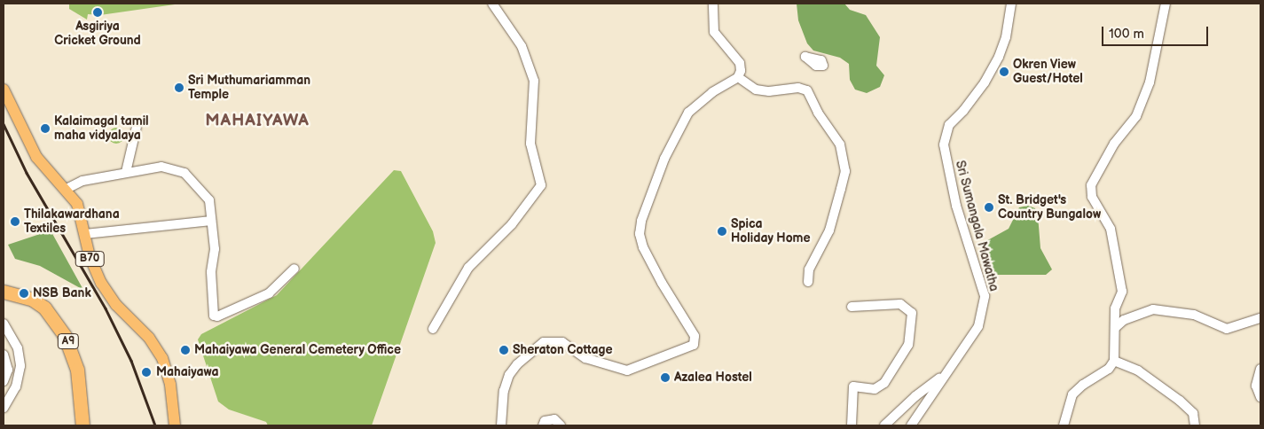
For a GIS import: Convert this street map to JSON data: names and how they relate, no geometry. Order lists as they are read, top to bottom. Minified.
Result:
{"streets":{"highway":["A9"],"main road":["B70"],"street":["Sri Sumangala Mawatha"]},"districts":["MAHAIYAWA"],"places":["Asgiriya Cricket Ground","Okren View Guest/Hotel","Sri Muthumariamman Temple","Kalaimagal tamil maha vidyalaya","St. Bridget's Country Bungalow","Thilakawardhana Textiles","Spica Holiday Home","NSB Bank","Mahaiyawa General Cemetery Office","Sheraton Cottage","Mahaiyawa","Azalea Hostel"],"scale_bar":"100 m"}
